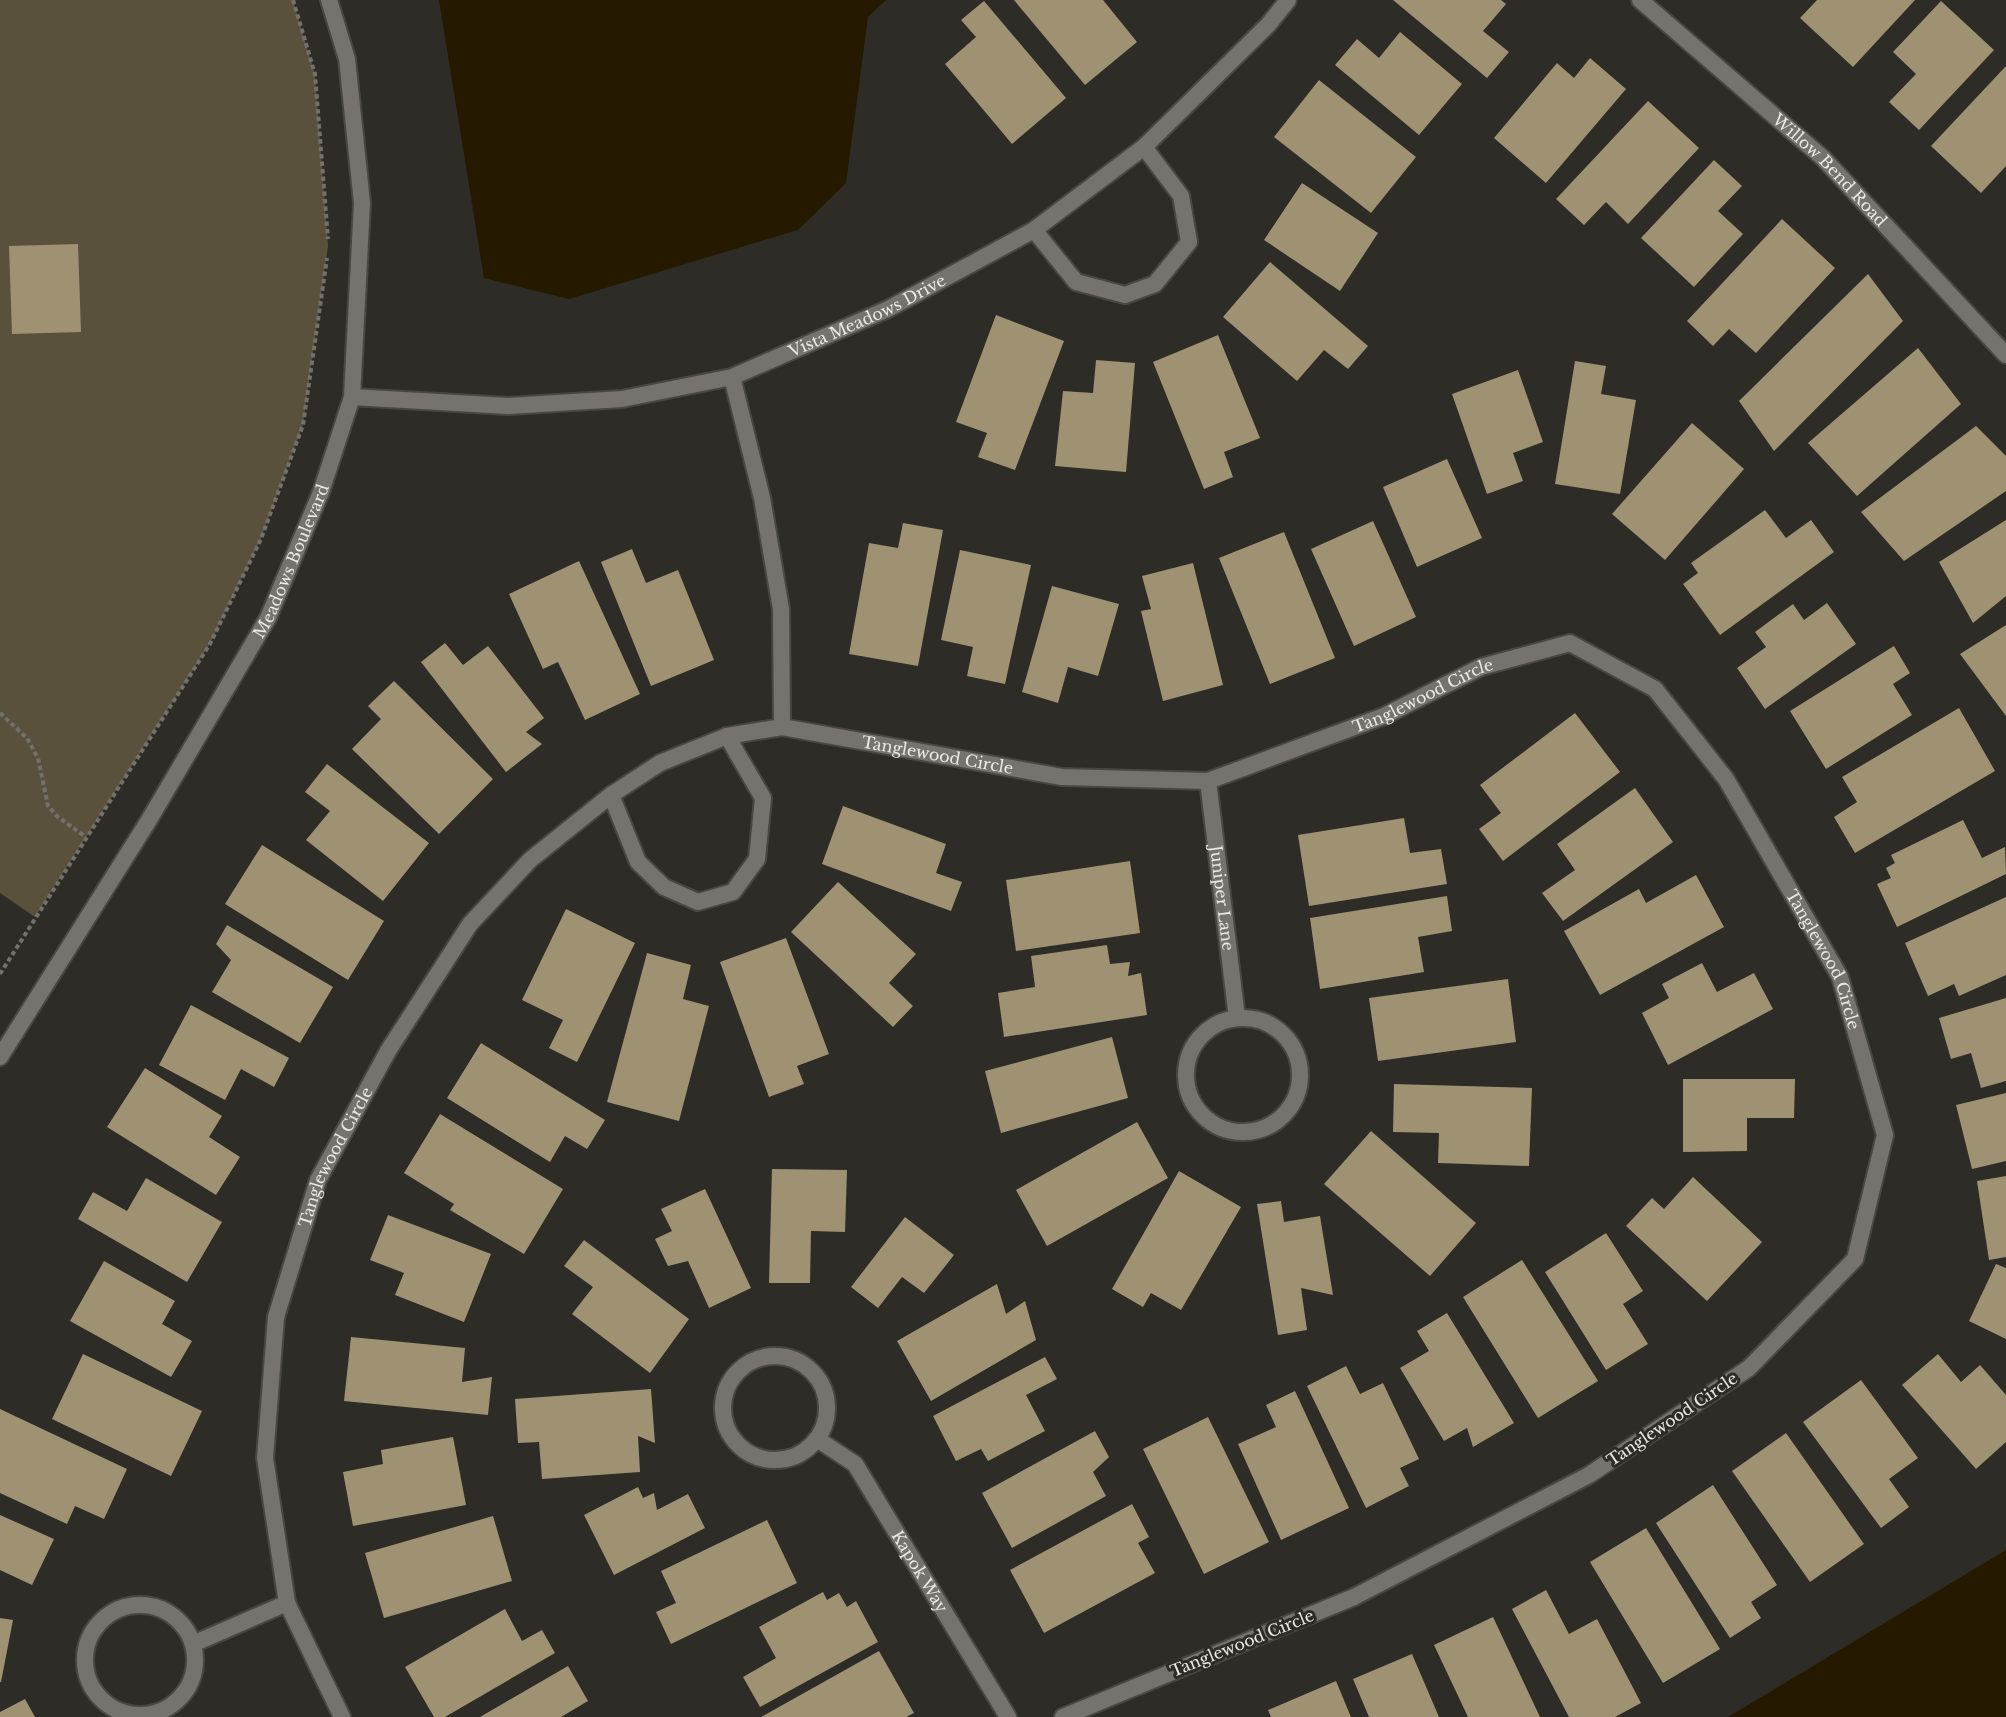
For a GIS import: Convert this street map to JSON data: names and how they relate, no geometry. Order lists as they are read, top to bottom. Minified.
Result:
{"streets":{"street":["Willow Bend Road","Vista Meadows Drive","Meadows Boulevard","Tanglewood Circle","Juniper Lane","Kapok Way"]},"crossings":[["Vista Meadows Drive","Meadows Boulevard"],["Tanglewood Circle","Juniper Lane"]]}
